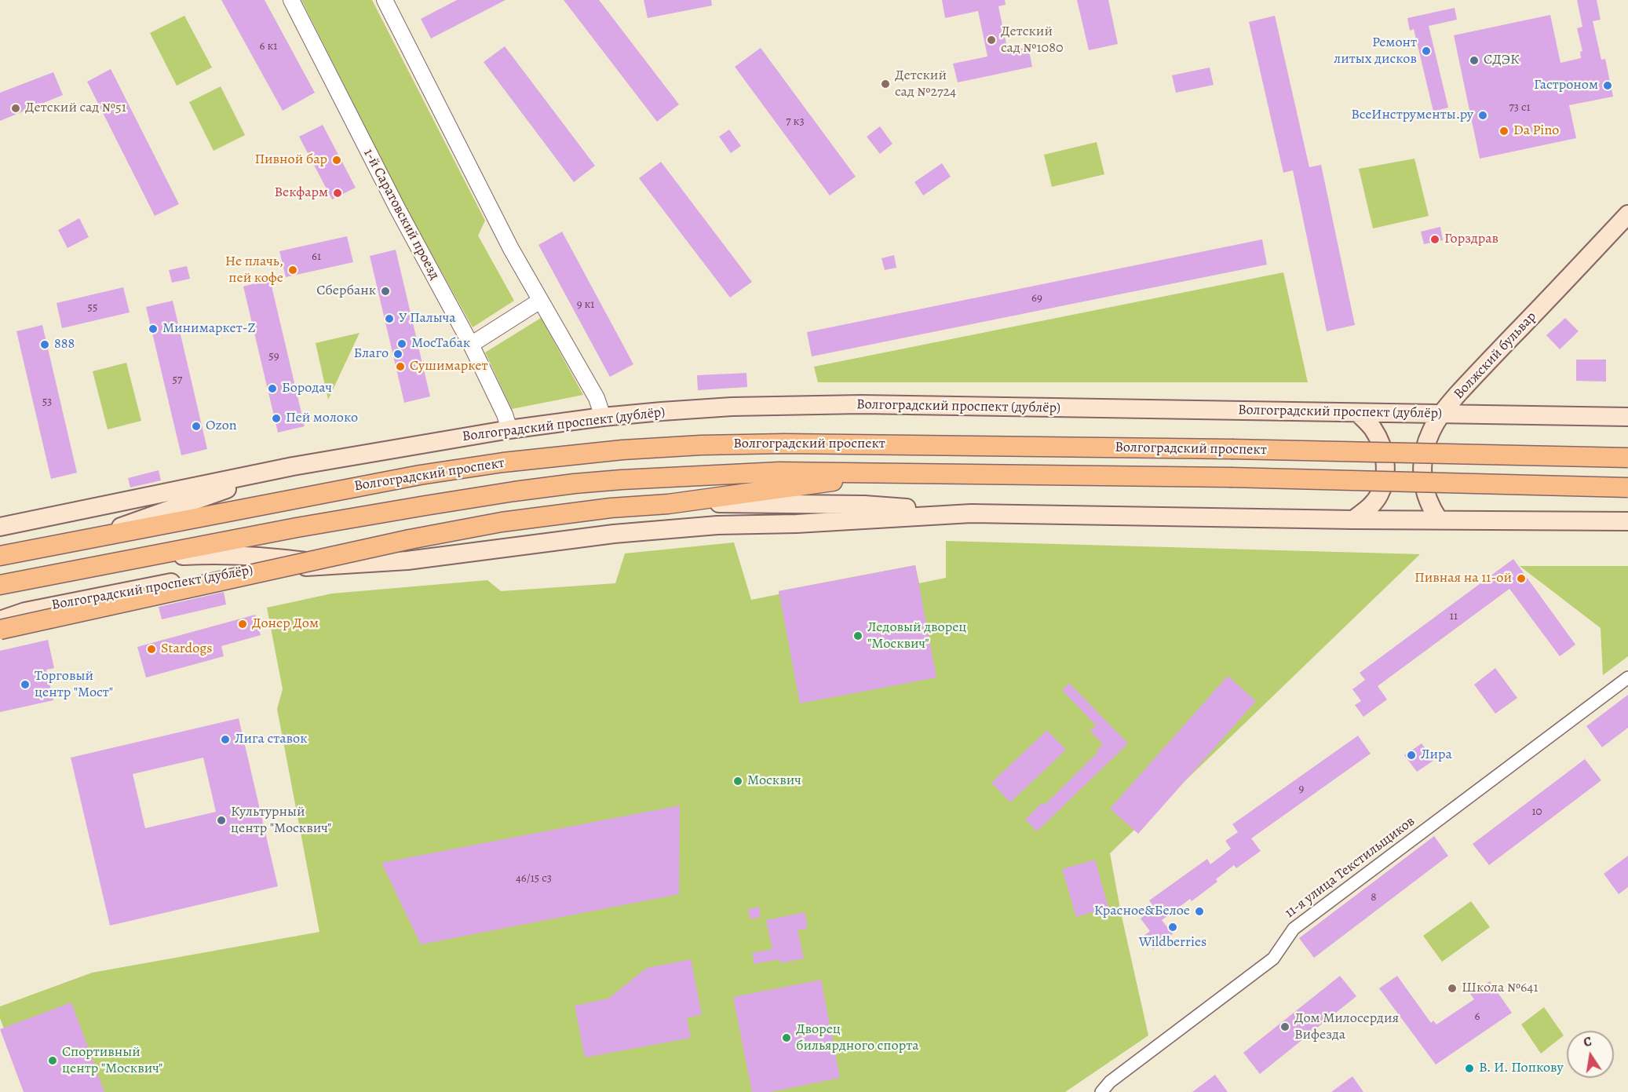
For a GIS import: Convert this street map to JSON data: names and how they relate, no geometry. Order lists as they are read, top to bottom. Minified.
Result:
{"streets":{"main road":["Волжский бульвар","Волгоградский проспект (дублёр)","Волгоградский проспект"],"street":["1-й Саратовский проезд","11-я улица Текстильщиков"]},"crossings":[["1-й Саратовский проезд","Волгоградский проспект (дублёр)"],["Волжский бульвар","Волгоградский проспект (дублёр)"],["Волгоградский проспект (дублёр)","Волгоградский проспект"]],"places":["Детский сад №1080","Ремонт литых дисков","СДЭК","Детский сад №2724","Гастроном","Детский сад №51","ВсеИнструменты.ру","Da Pino","Пивной бар","Векфарм","Горздрав","Не плачь, пей кофе","Сбербанк","У Палыча","Минимаркет-Z","МосТабак","888","Благо","Сушимаркет","Бородач","Пей молоко","Ozon","Пивная на 11-ой","Донер Дом","Ледовый дворец \"Москвич\"","Stardogs","Торговый центр \"Мост\"","Лига ставок","Лира","Москвич","Культурный центр \"Москвич\"","Красное&Белое","Wildberries","Школа №641","Дом Милосердия Вифезда","Дворец бильярдного спорта","Спортивный центр \"Москвич\"","В. И. Попкову"],"house_numbers":["6 к1","73 с1","7 к3","61","69","9 к1","55","59","57","53","11","9","10","46/15 с3","8","6"],"north":"top"}
